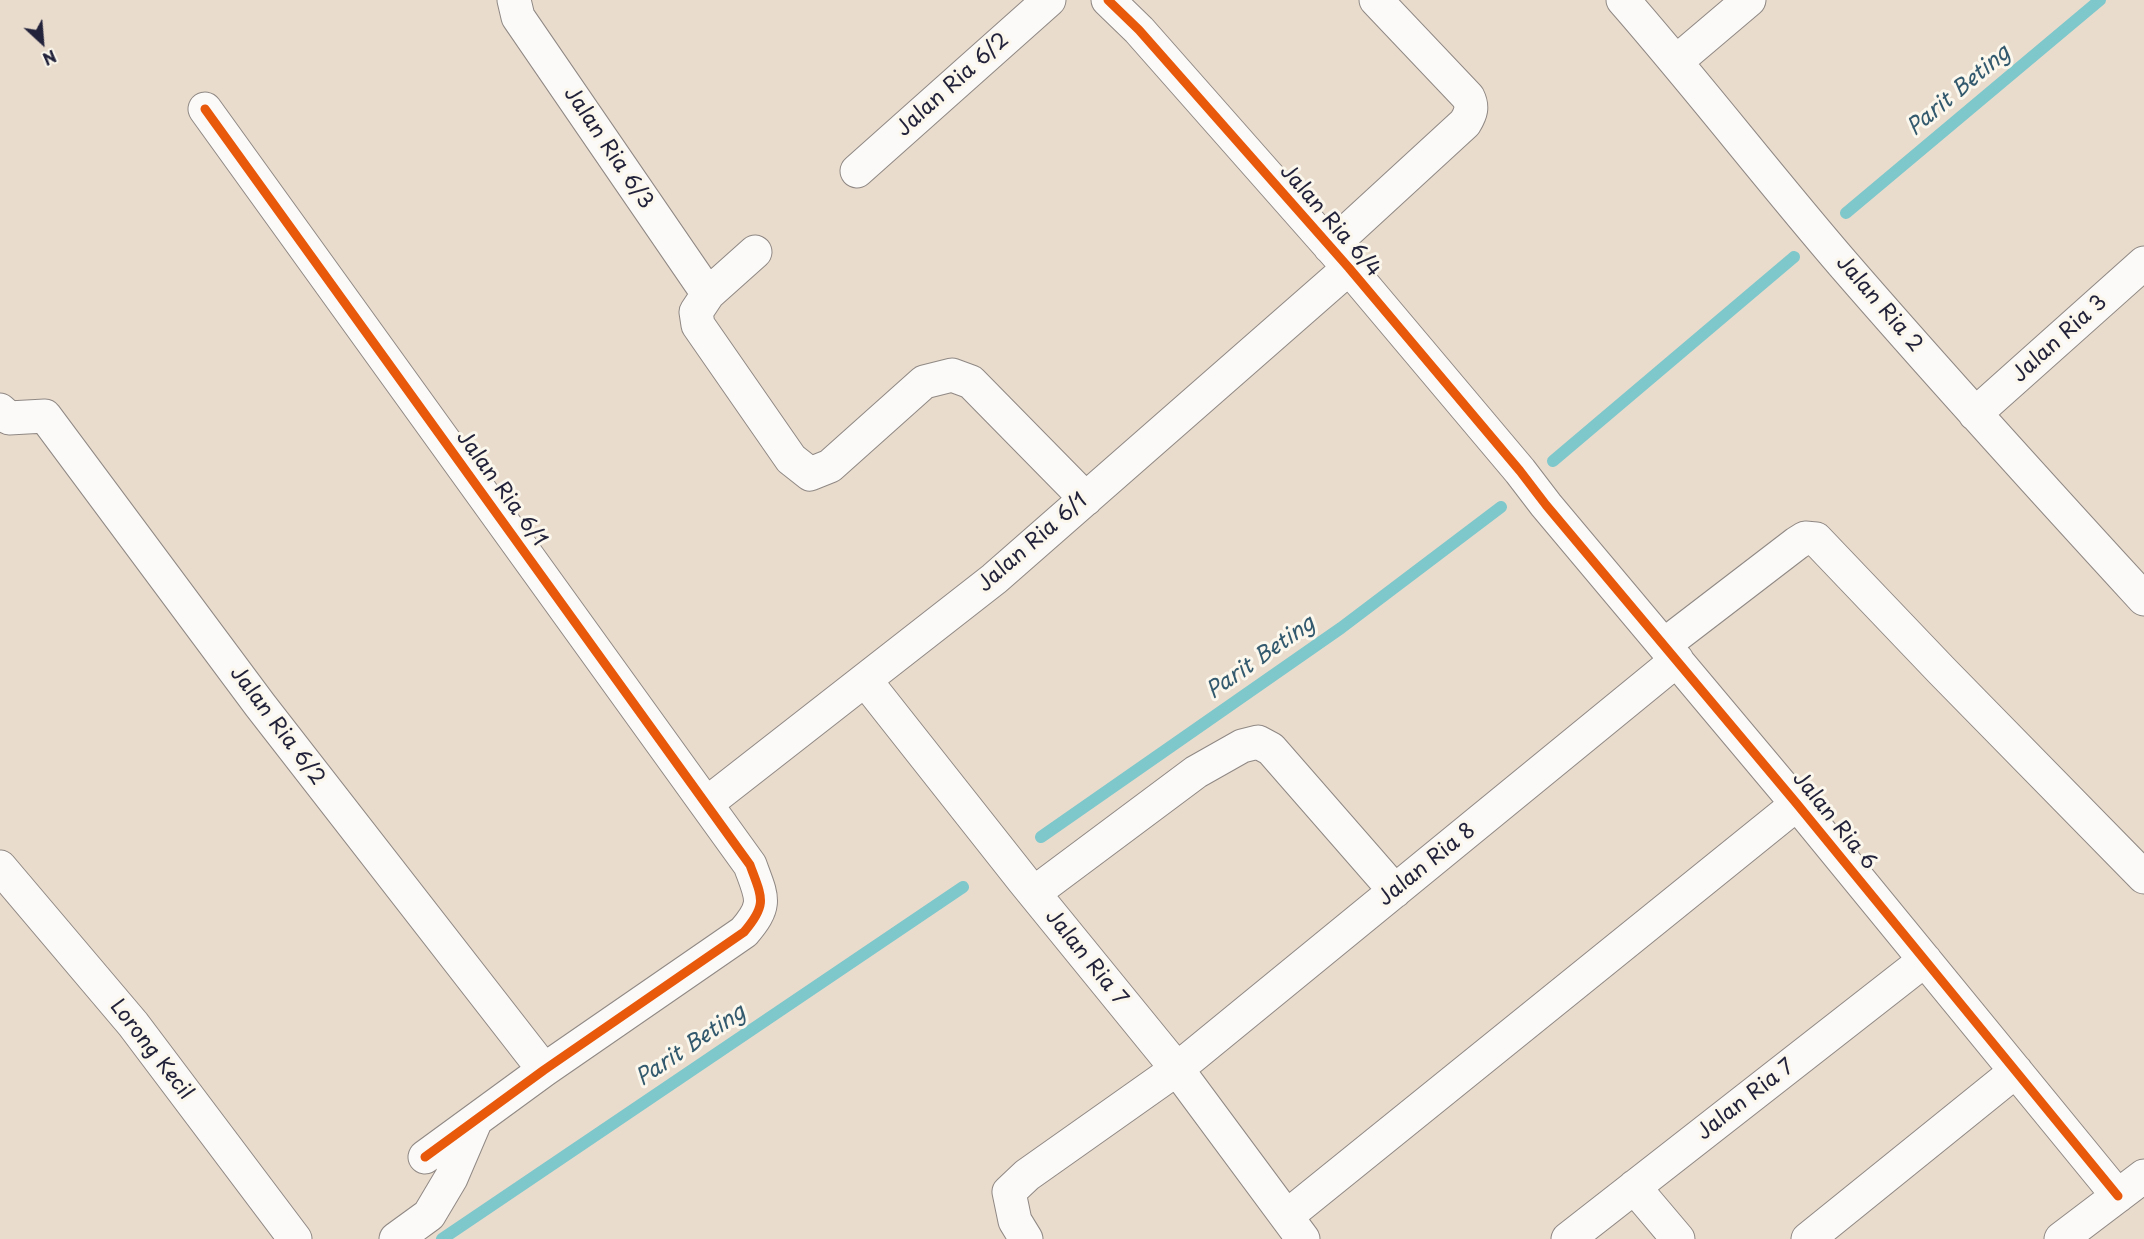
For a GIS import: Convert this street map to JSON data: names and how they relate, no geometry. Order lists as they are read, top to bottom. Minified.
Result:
{"streets":{"street":["Jalan Ria 6/2","Jalan Ria 6/3","Jalan Ria 6/4","Jalan Ria 2","Jalan Ria 3","Jalan Ria 6/1","Jalan Ria 6","Jalan Ria 8","Jalan Ria 7","Lorong Kecil"]},"crossings":[["Jalan Ria 6/2","Jalan Ria 6/1"],["Jalan Ria 6/4","Jalan Ria 6/1"],["Jalan Ria 6/4","Jalan Ria 6"],["Jalan Ria 2","Jalan Ria 3"],["Jalan Ria 6/1","Jalan Ria 7"],["Jalan Ria 6","Jalan Ria 8"],["Jalan Ria 6","Jalan Ria 7"],["Jalan Ria 8","Jalan Ria 7"]],"water":["Parit Beting"],"north":"bottom right"}
